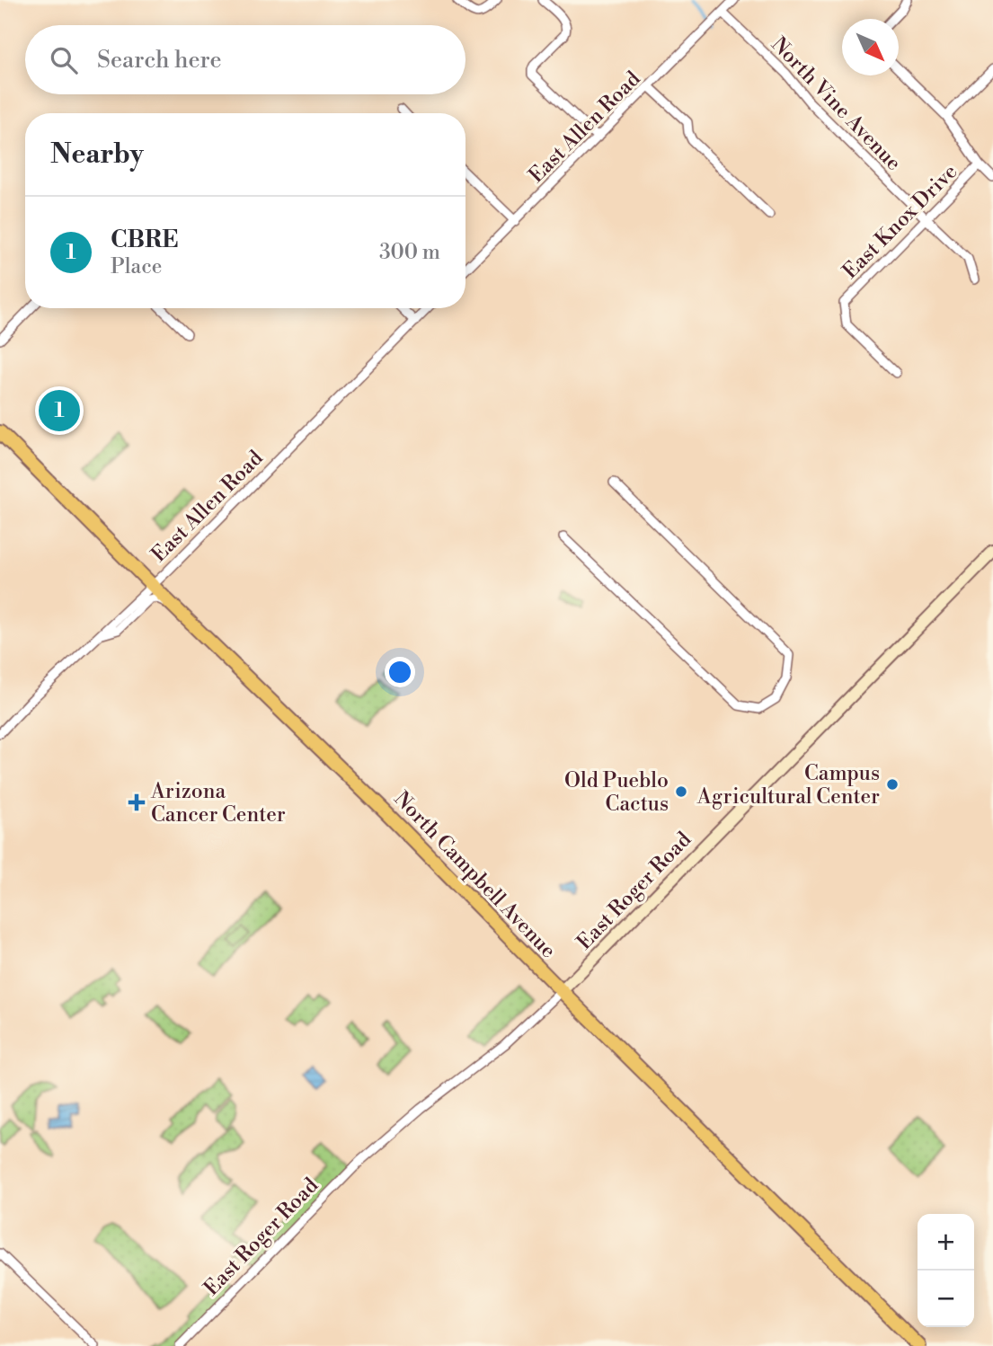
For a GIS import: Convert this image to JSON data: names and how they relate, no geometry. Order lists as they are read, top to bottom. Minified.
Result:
{"streets":{"main road":["North Campbell Avenue"],"street":["North Vine Avenue","East Allen Road","East Knox Drive","East Roger Road"]},"crossings":[["North Vine Avenue","East Allen Road"],["North Vine Avenue","East Knox Drive"],["East Allen Road","North Campbell Avenue"],["North Campbell Avenue","East Roger Road"]],"places":{"other":["Campus Agricultural Center","Old Pueblo Cactus"],"health":["Arizona Cancer Center"]},"north":"bottom right","page":{"search":"Search here","heading":"Nearby","list":[{"mark":"1","name":"CBRE","note":"Place","value":"300 m"}],"pins":"1","map_buttons":["+","−"]}}
